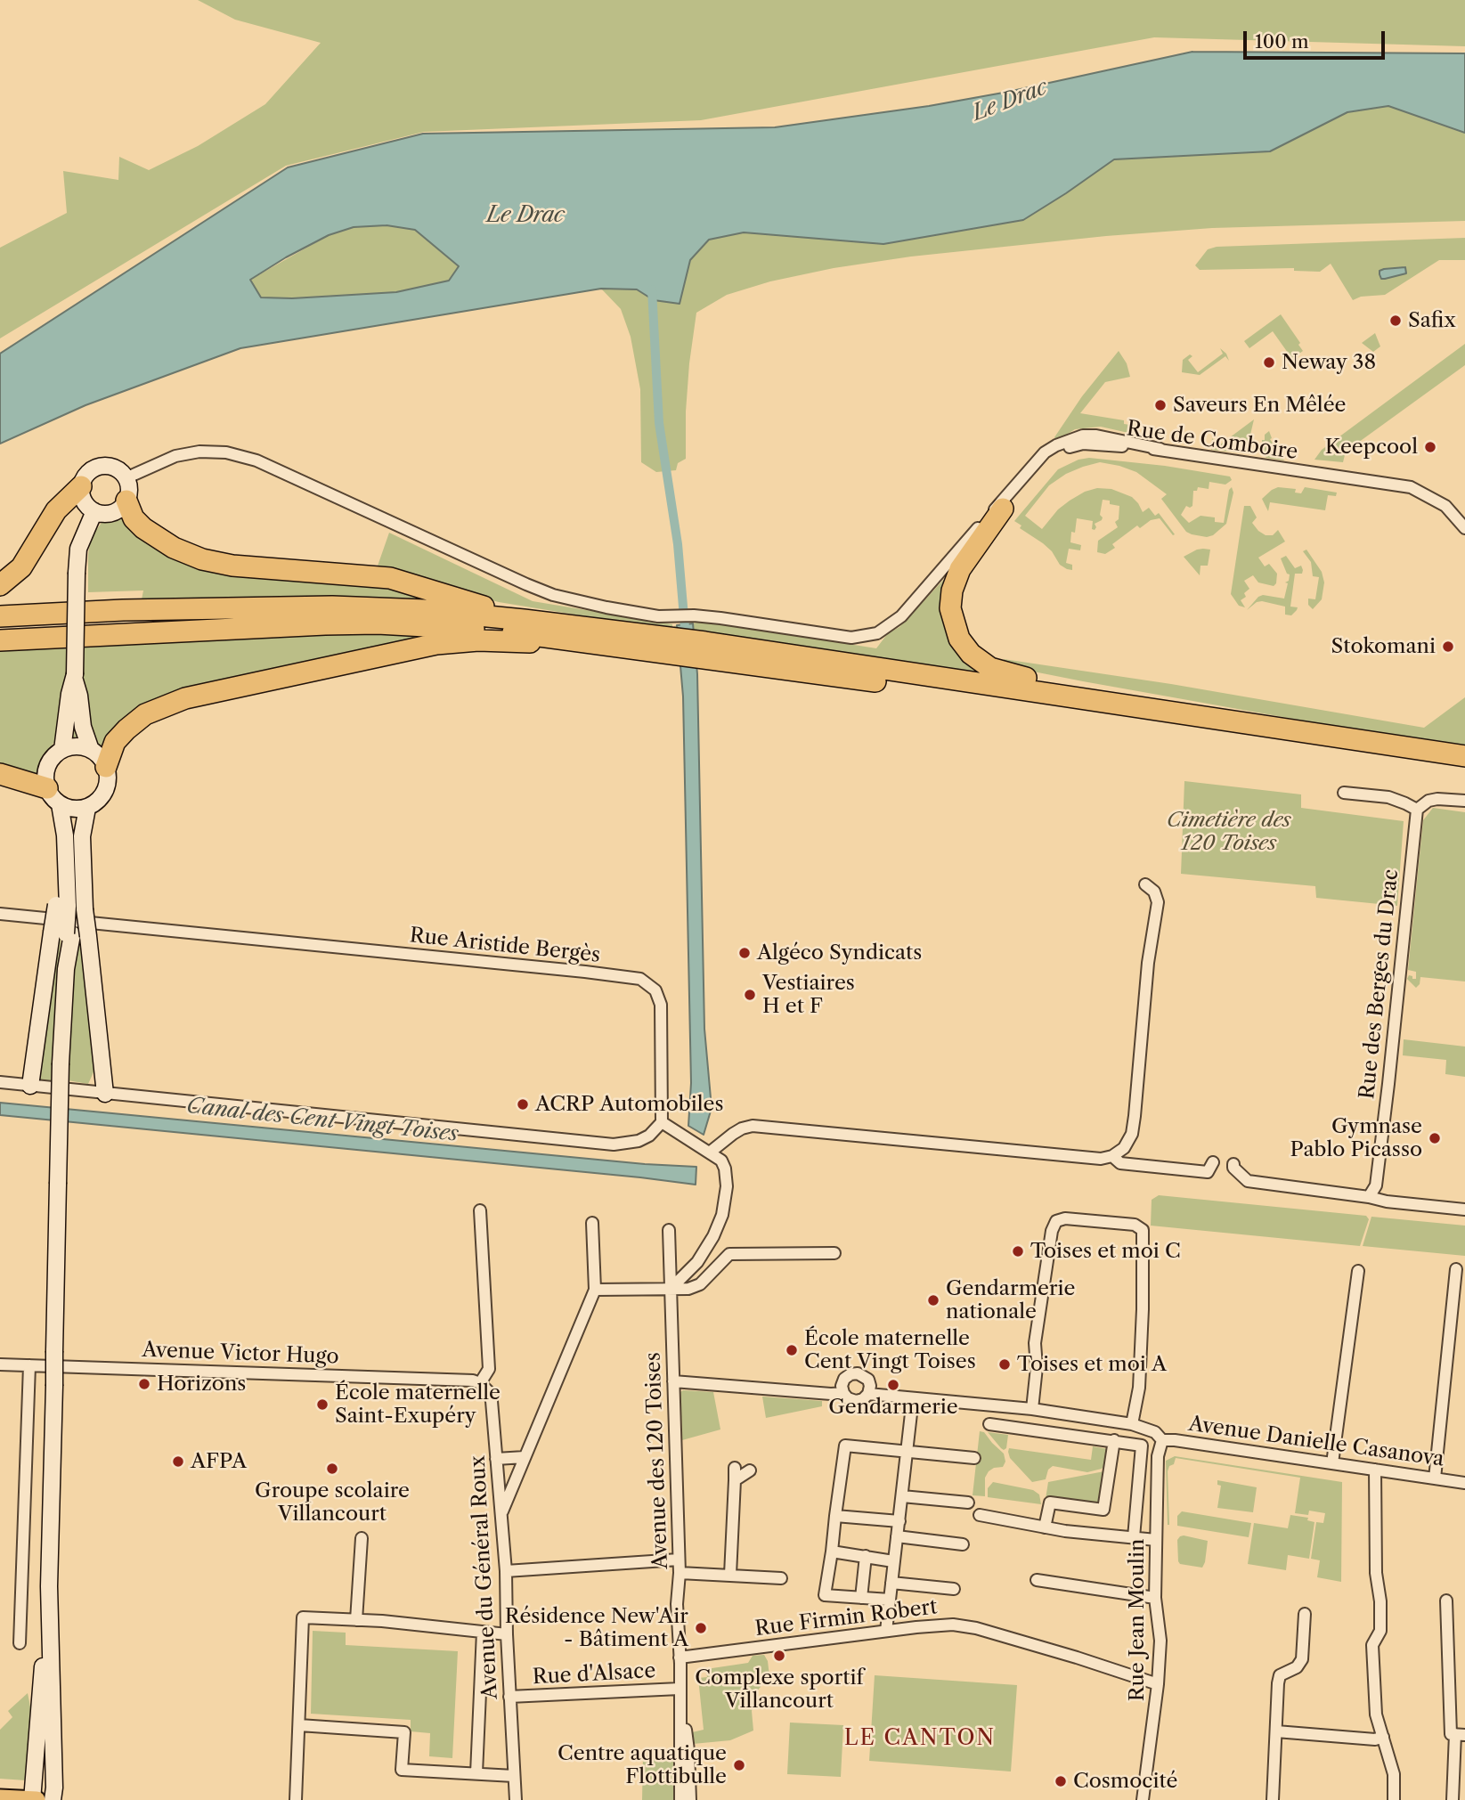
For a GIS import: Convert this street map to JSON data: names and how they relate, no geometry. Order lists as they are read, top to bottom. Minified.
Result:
{"streets":{"street":["Rue de Comboire","Rue Aristide Bergès","Rue des Berges du Drac","Avenue Victor Hugo","Avenue Danielle Casanova","Avenue des 120 Toises","Avenue du Général Roux","Rue Firmin Robert","Rue Jean Moulin","Rue d'Alsace"]},"crossings":[["Avenue Victor Hugo","Avenue du Général Roux"],["Avenue Danielle Casanova","Rue Jean Moulin"],["Avenue des 120 Toises","Rue Firmin Robert"],["Avenue des 120 Toises","Rue d'Alsace"],["Avenue du Général Roux","Rue d'Alsace"],["Rue Firmin Robert","Rue Jean Moulin"]],"districts":["LE CANTON"],"water":["Le Drac","Canal des Cent Vingt Toises"],"parks":["Cimetière des 120 Toises"],"places":["Safix","Neway 38","Saveurs En Mêlée","Keepcool","Stokomani","Algéco Syndicats","Vestiaires H et F","ACRP Automobiles","Gymnase Pablo Picasso","Toises et moi C","Gendarmerie nationale","École maternelle Cent Vingt Toises","Toises et moi A","Horizons","Gendarmerie","École maternelle Saint-Exupéry","AFPA","Groupe scolaire Villancourt","Résidence New'Air - Bâtiment A","Complexe sportif Villancourt","Centre aquatique Flottibulle","Cosmocité"],"scale_bar":"100 m"}
